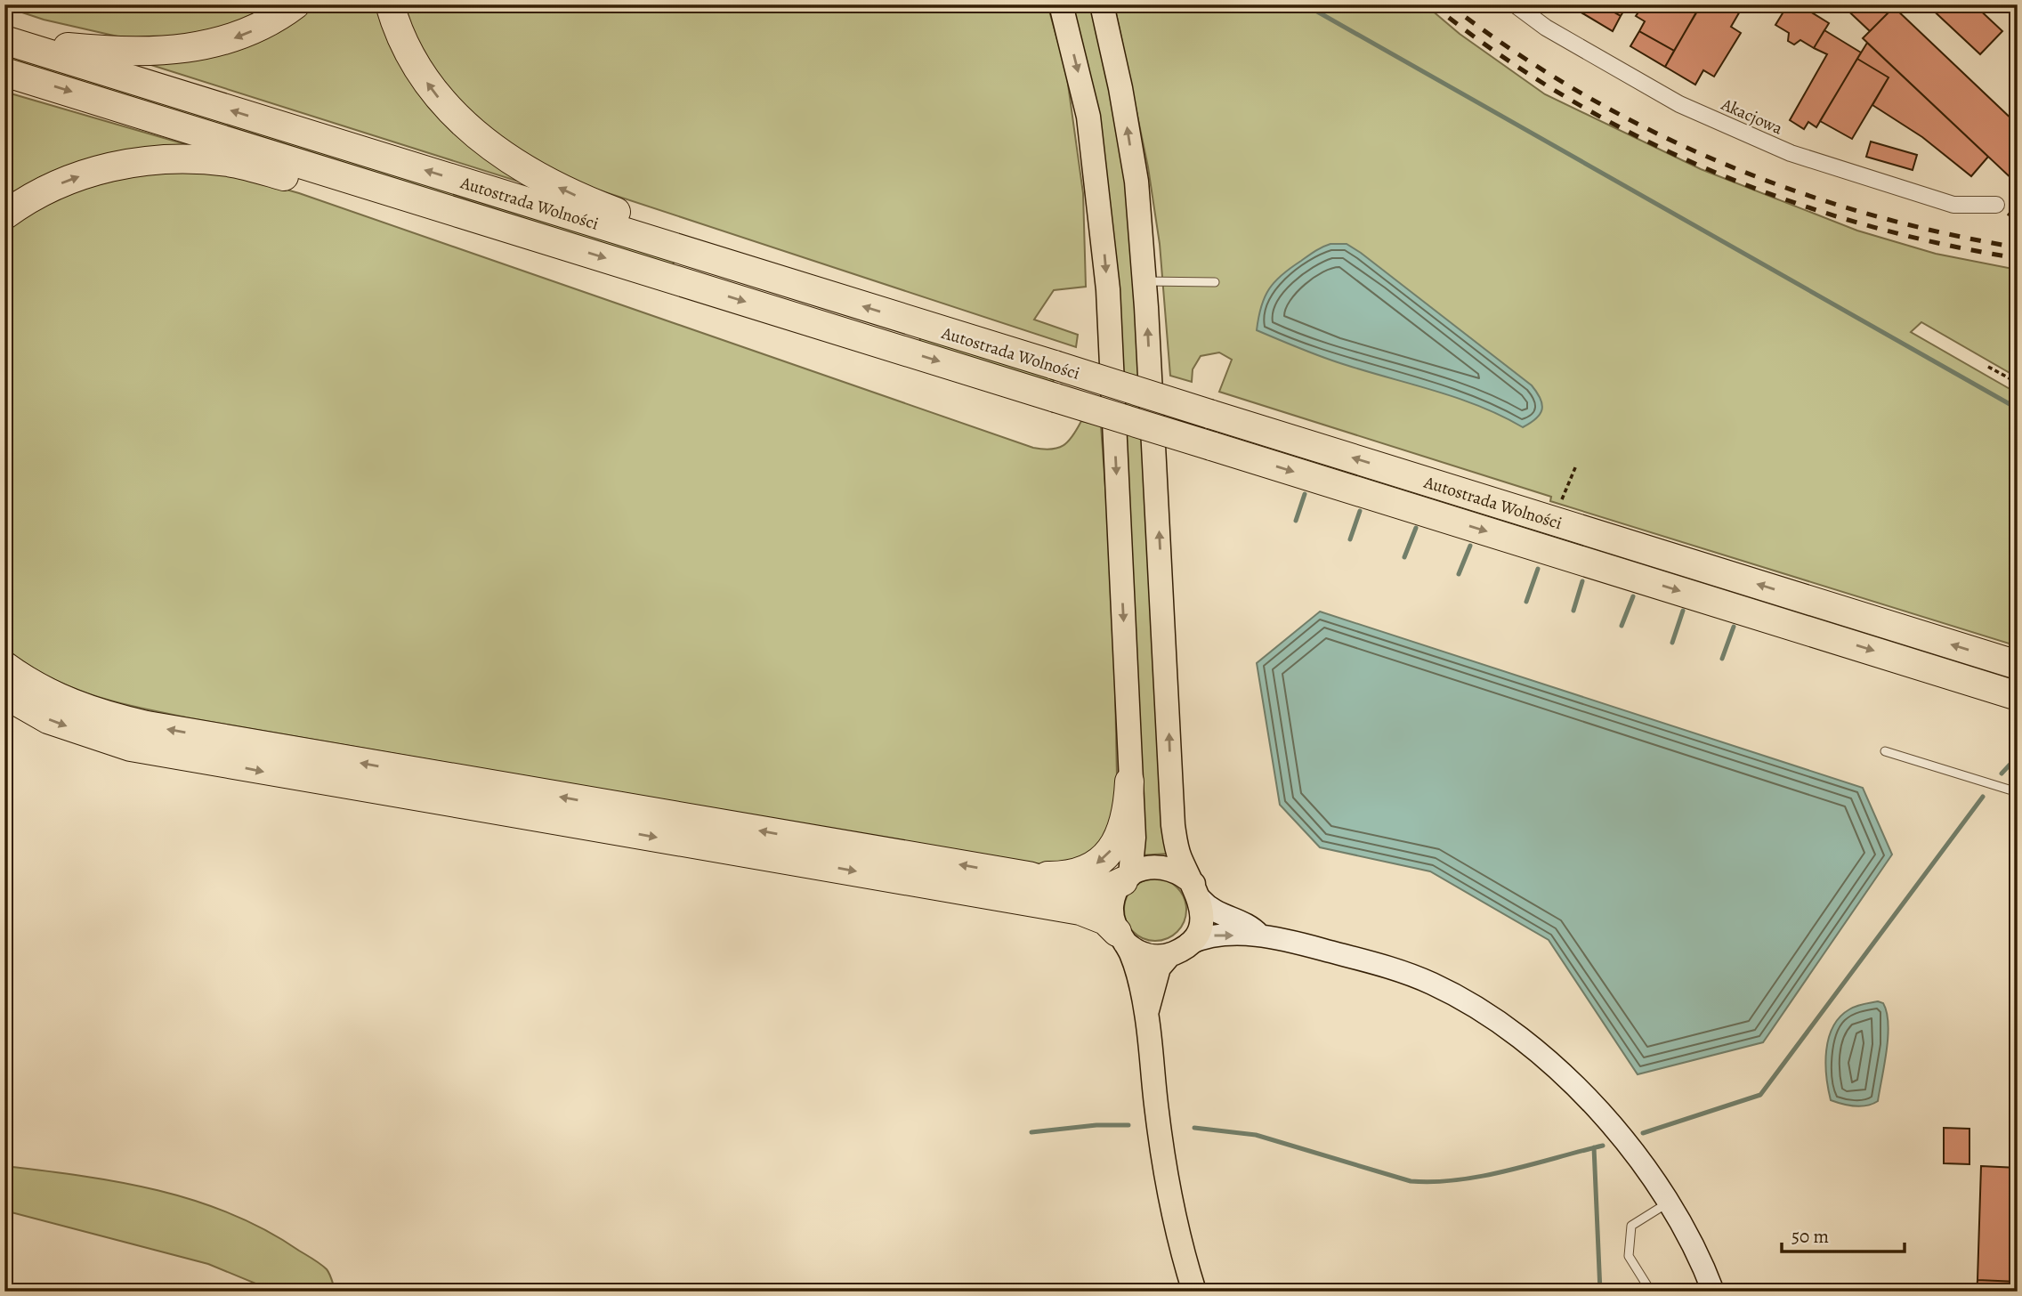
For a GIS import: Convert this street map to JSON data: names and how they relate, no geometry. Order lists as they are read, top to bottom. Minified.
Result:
{"streets":{"highway":["Autostrada Wolności"],"street":["Akacjowa"]},"scale_bar":"50 m"}
